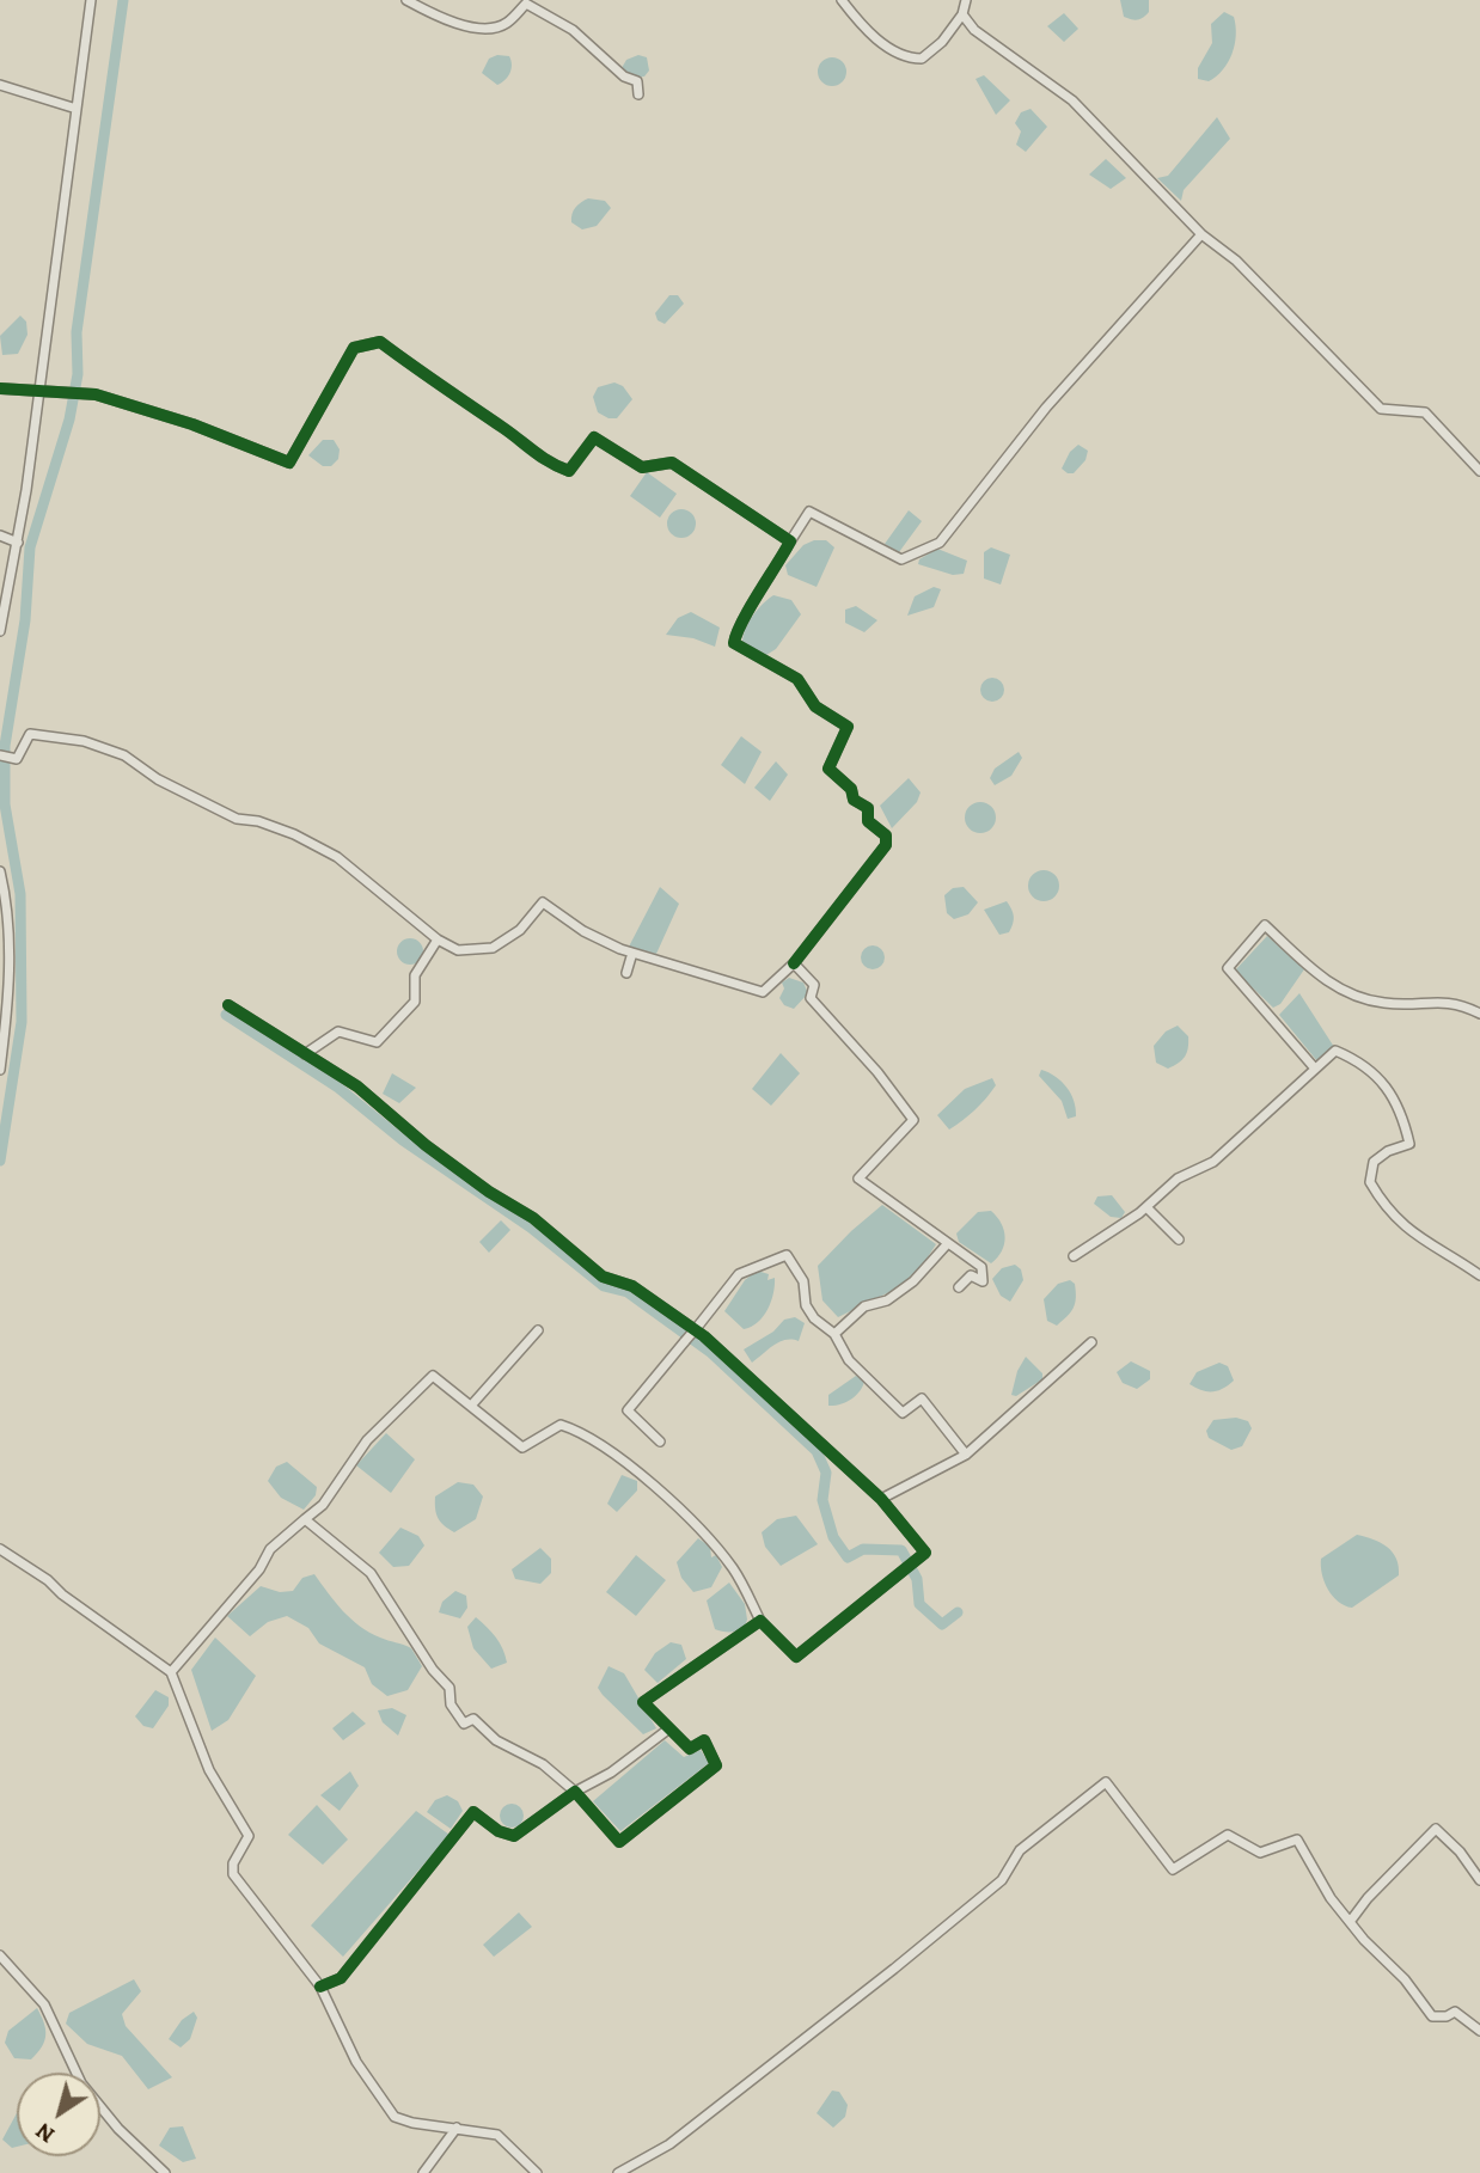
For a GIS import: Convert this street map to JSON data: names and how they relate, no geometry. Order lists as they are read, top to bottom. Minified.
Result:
{"north":"bottom left"}
